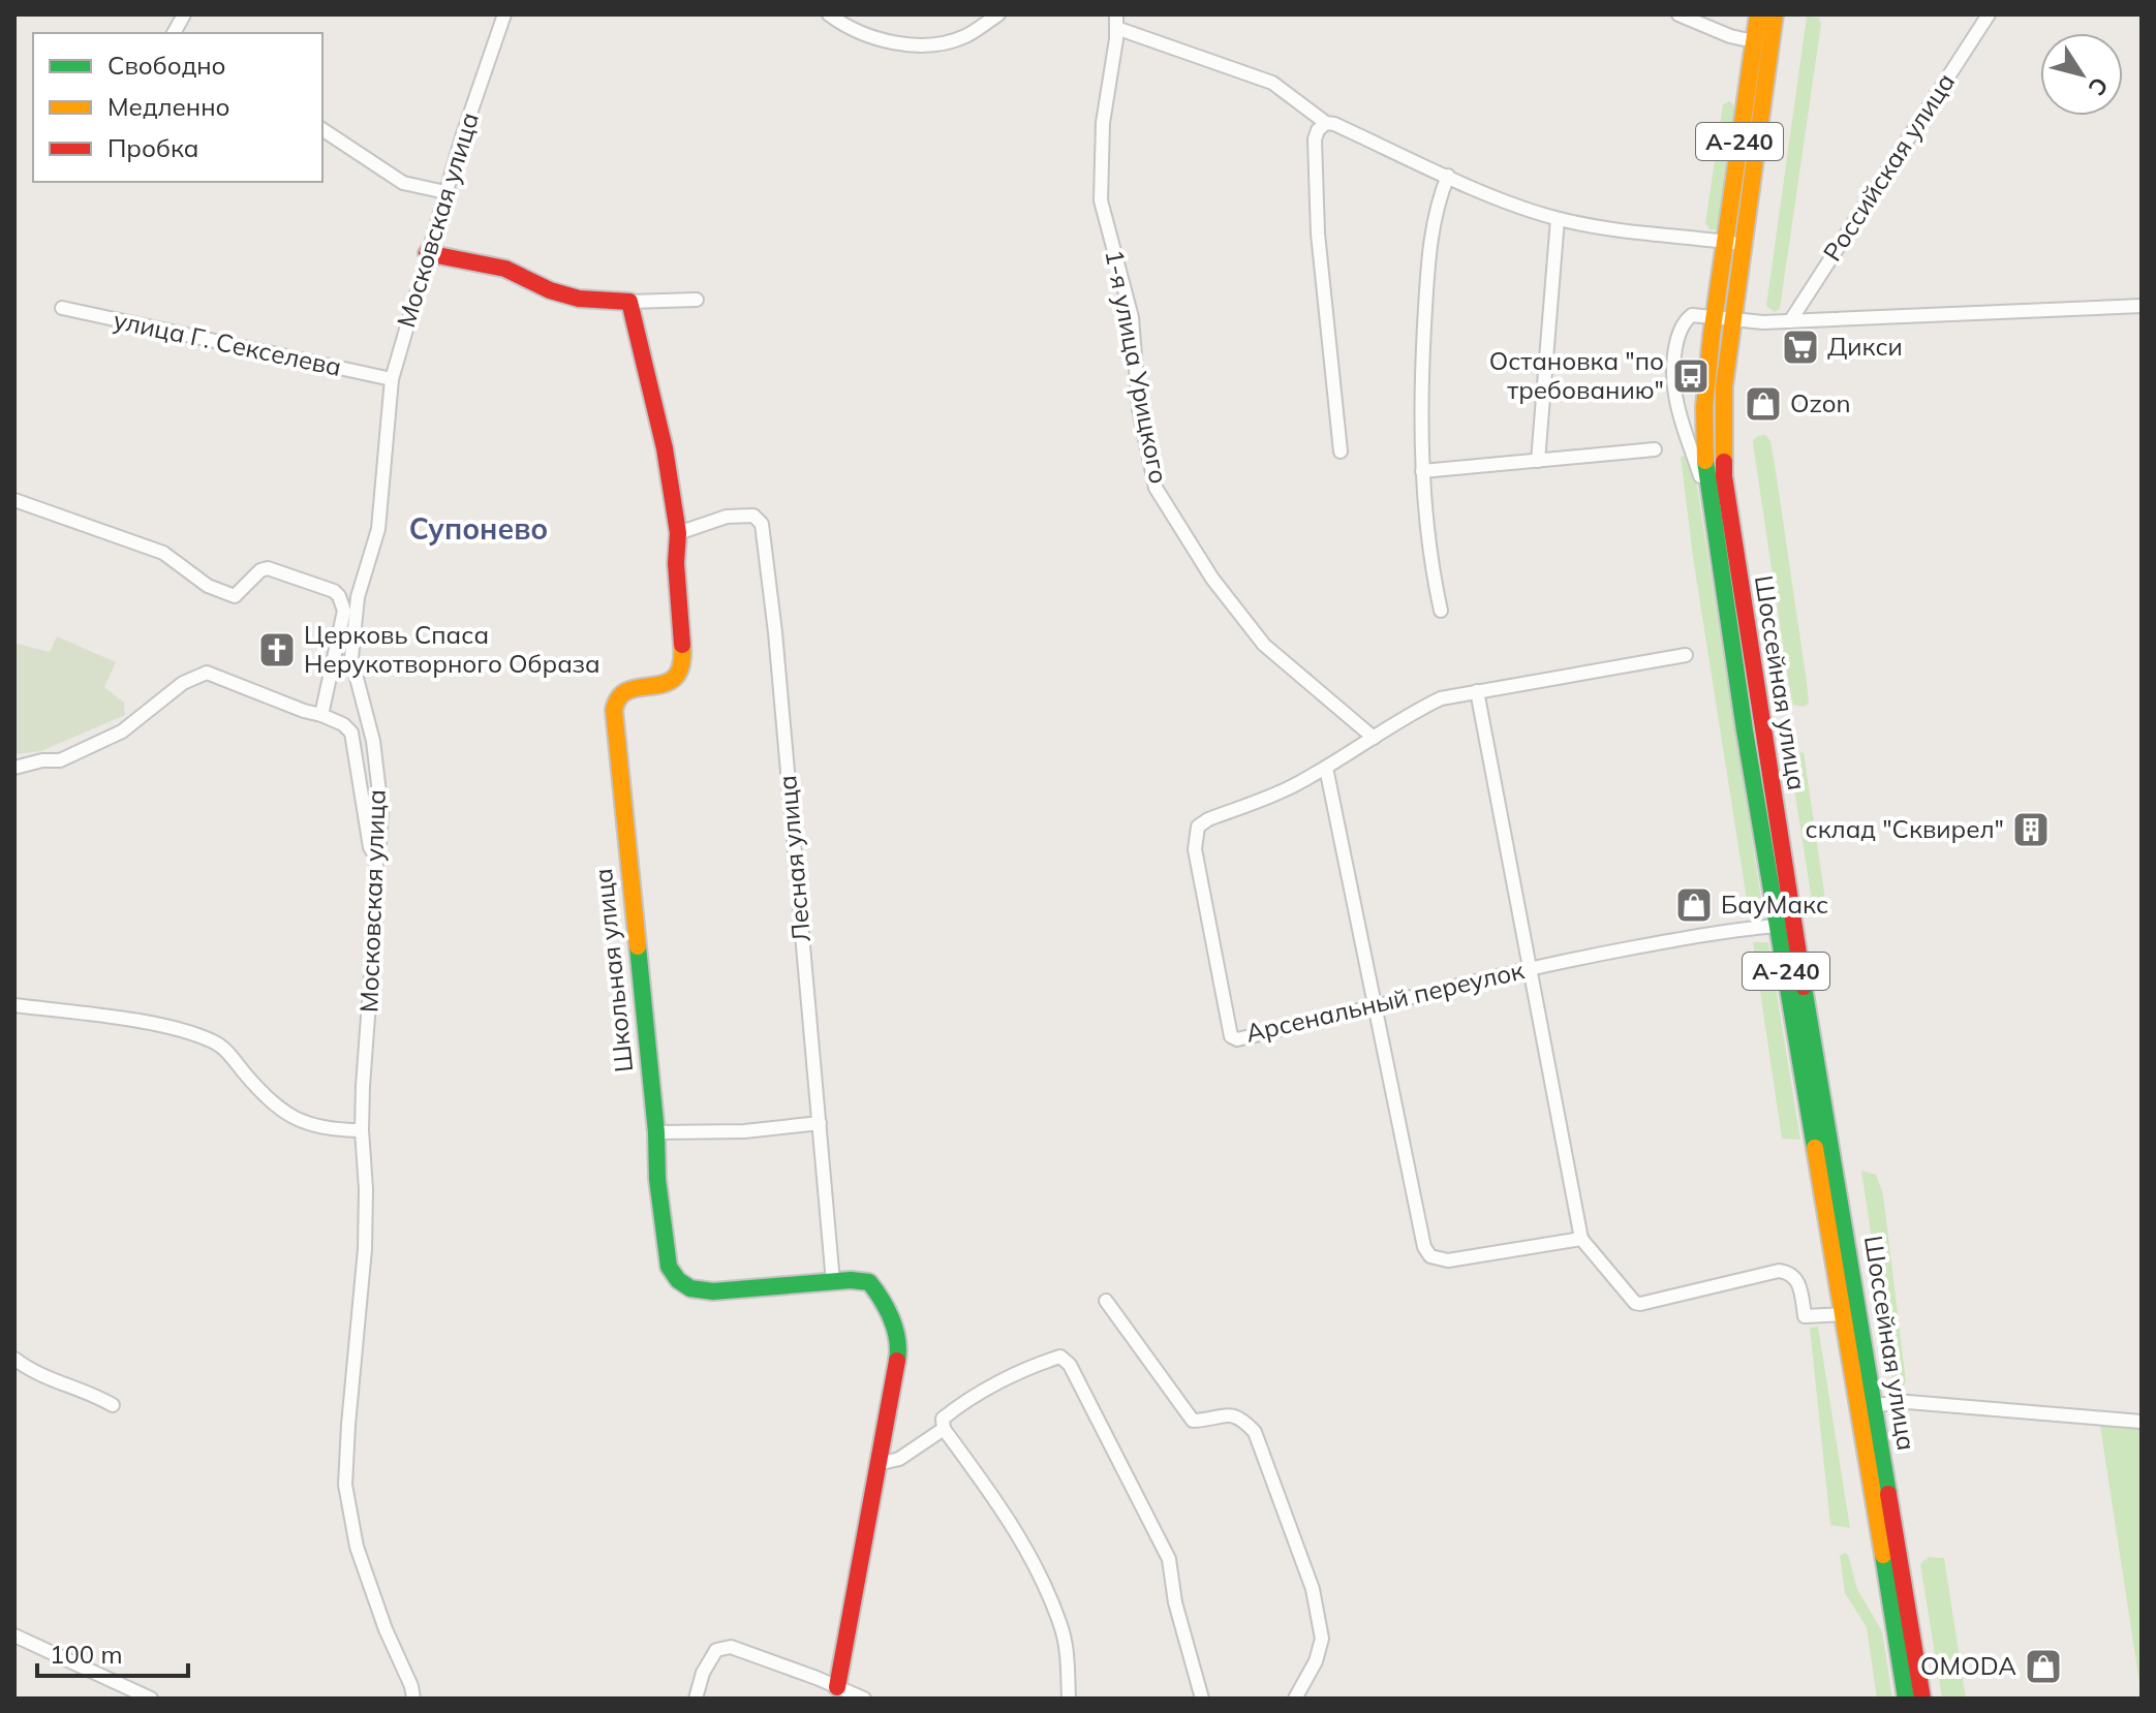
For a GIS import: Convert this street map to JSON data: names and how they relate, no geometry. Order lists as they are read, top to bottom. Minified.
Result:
{"streets":{"main road":["А-240","Шоссейная улица","Школьная улица"],"street":["Российская улица","Московская улица","улица Г. Секселева","1-я улица Урицкого","Лесная улица","Арсенальный переулок"]},"crossings":[["А-240","Шоссейная улица"],["Московская улица","улица Г. Секселева"],["1-я улица Урицкого","Арсенальный переулок"],["Шоссейная улица","Арсенальный переулок"],["Лесная улица","Школьная улица"]],"districts":["Супонево"],"places":{"supermarket":["Дикси"],"bus stop":["Остановка \"по требованию\""],"shop":["Ozon","БауМакс","OMODA"],"church":["Церковь Спаса Нерукотворного Образа"],"building":["склад \"Сквирел\""]},"legend":["Свободно","Медленно","Пробка"],"scale_bar":"100 m","north":"bottom right"}
